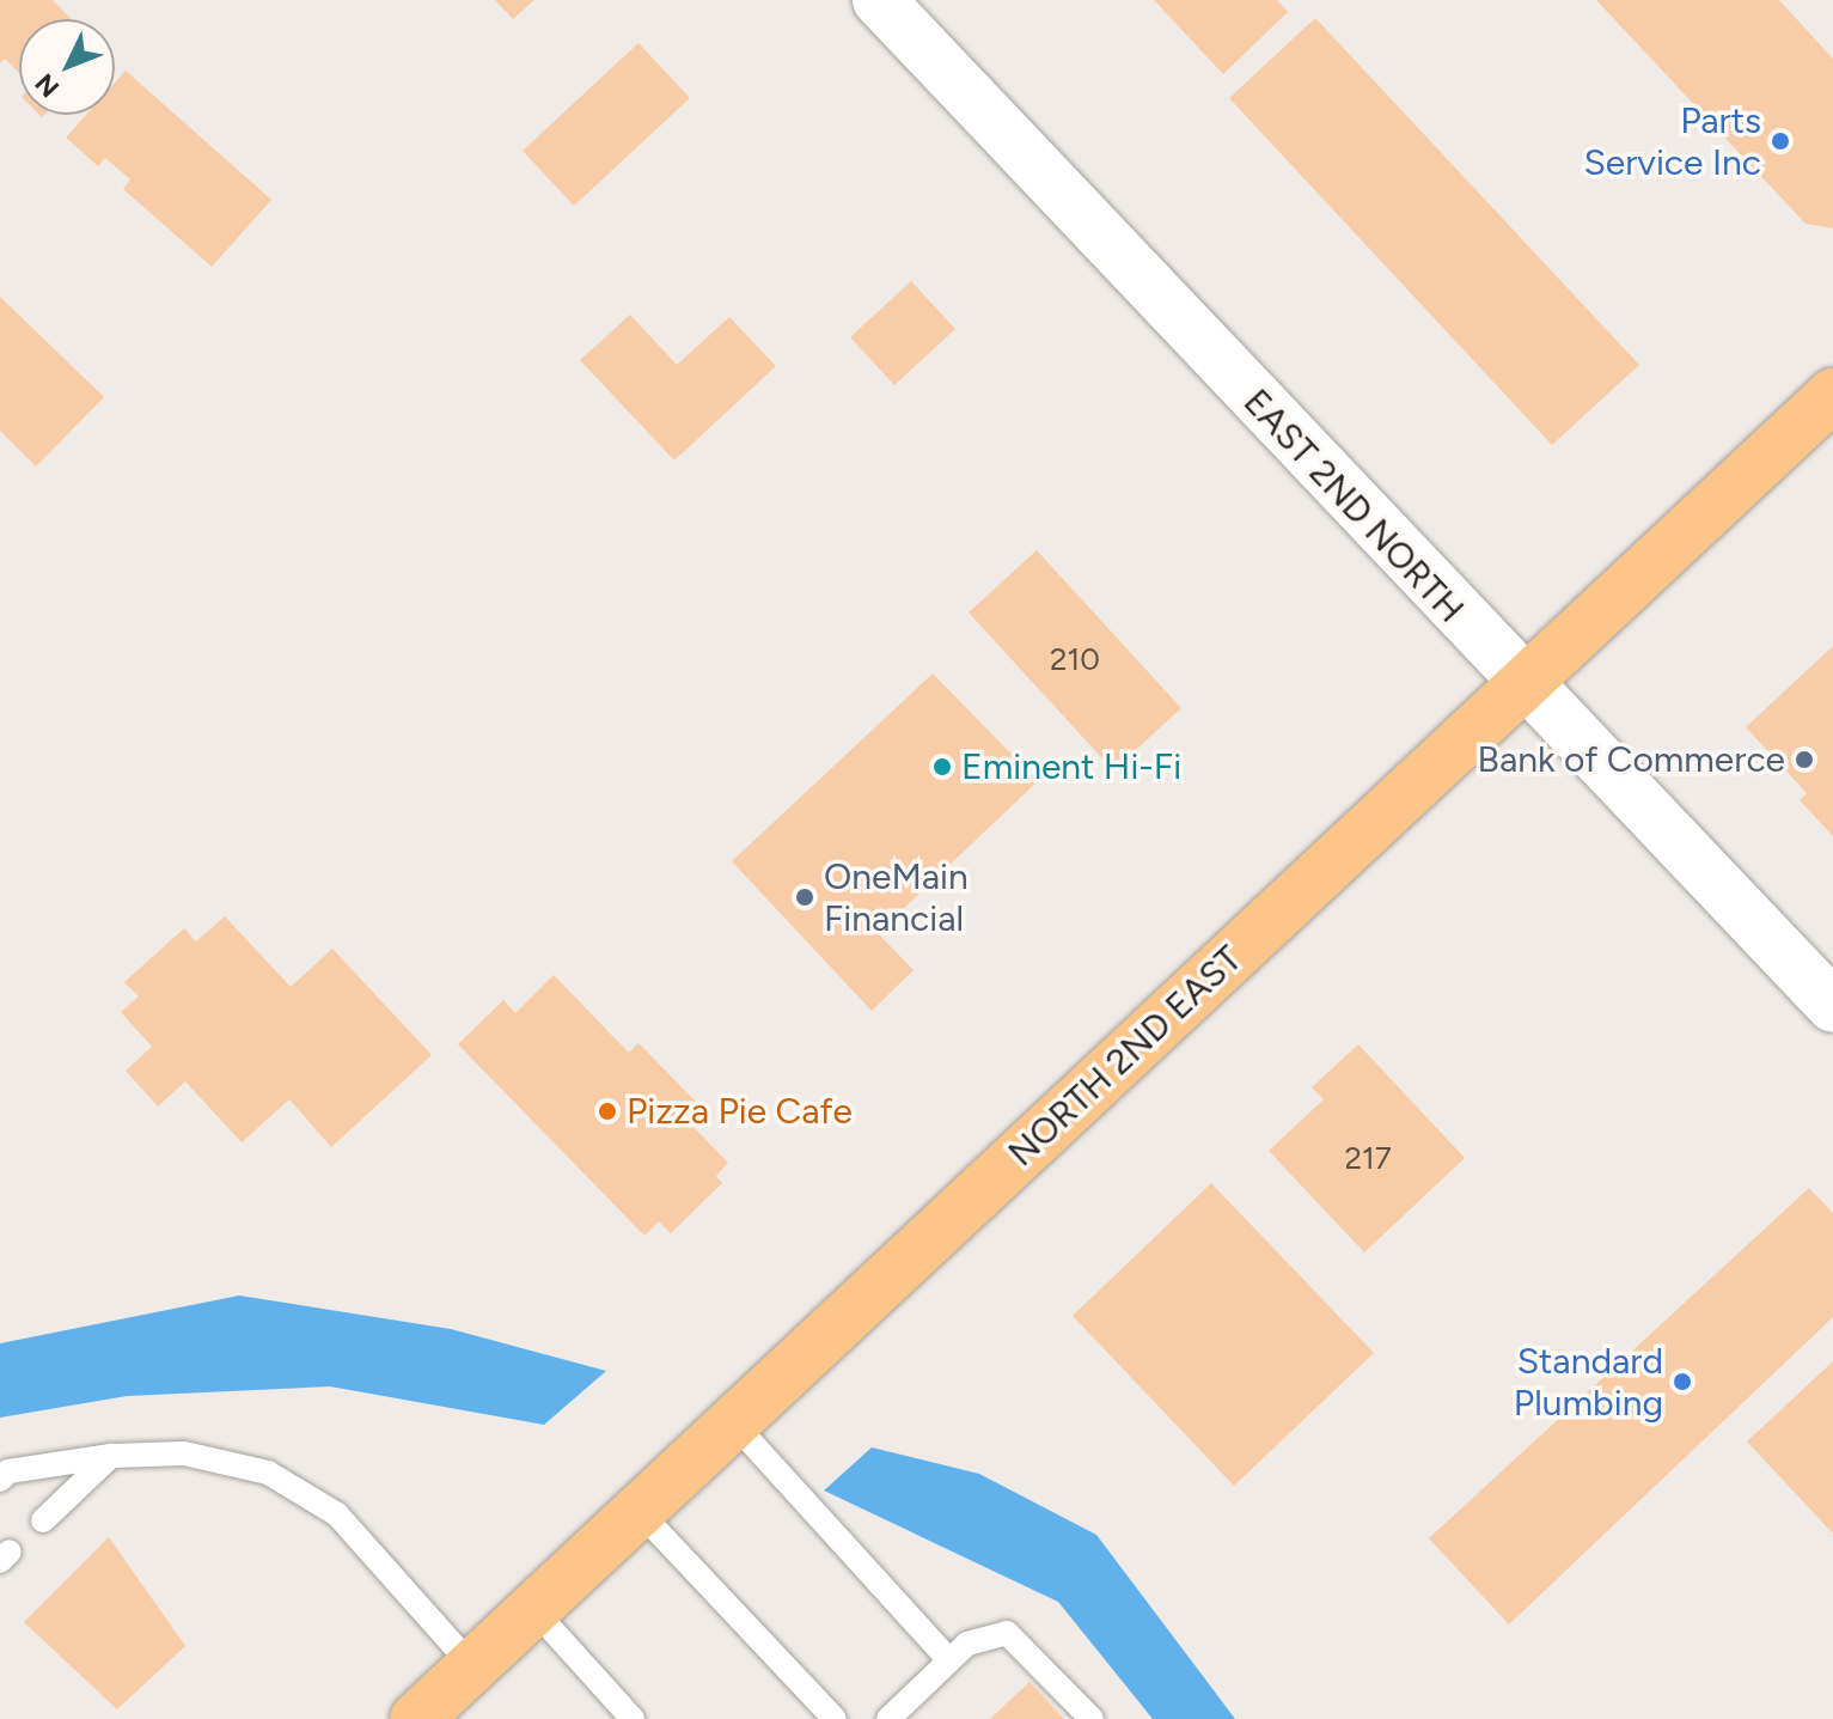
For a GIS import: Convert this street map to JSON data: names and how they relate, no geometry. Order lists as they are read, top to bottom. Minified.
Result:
{"streets":{"main road":["NORTH 2ND EAST"],"street":["EAST 2ND NORTH"]},"crossings":[["EAST 2ND NORTH","NORTH 2ND EAST"]],"places":["Parts Service Inc","Bank of Commerce","Eminent Hi-Fi","OneMain Financial","Pizza Pie Cafe","Standard Plumbing"],"house_numbers":["210","217"],"north":"bottom left"}
